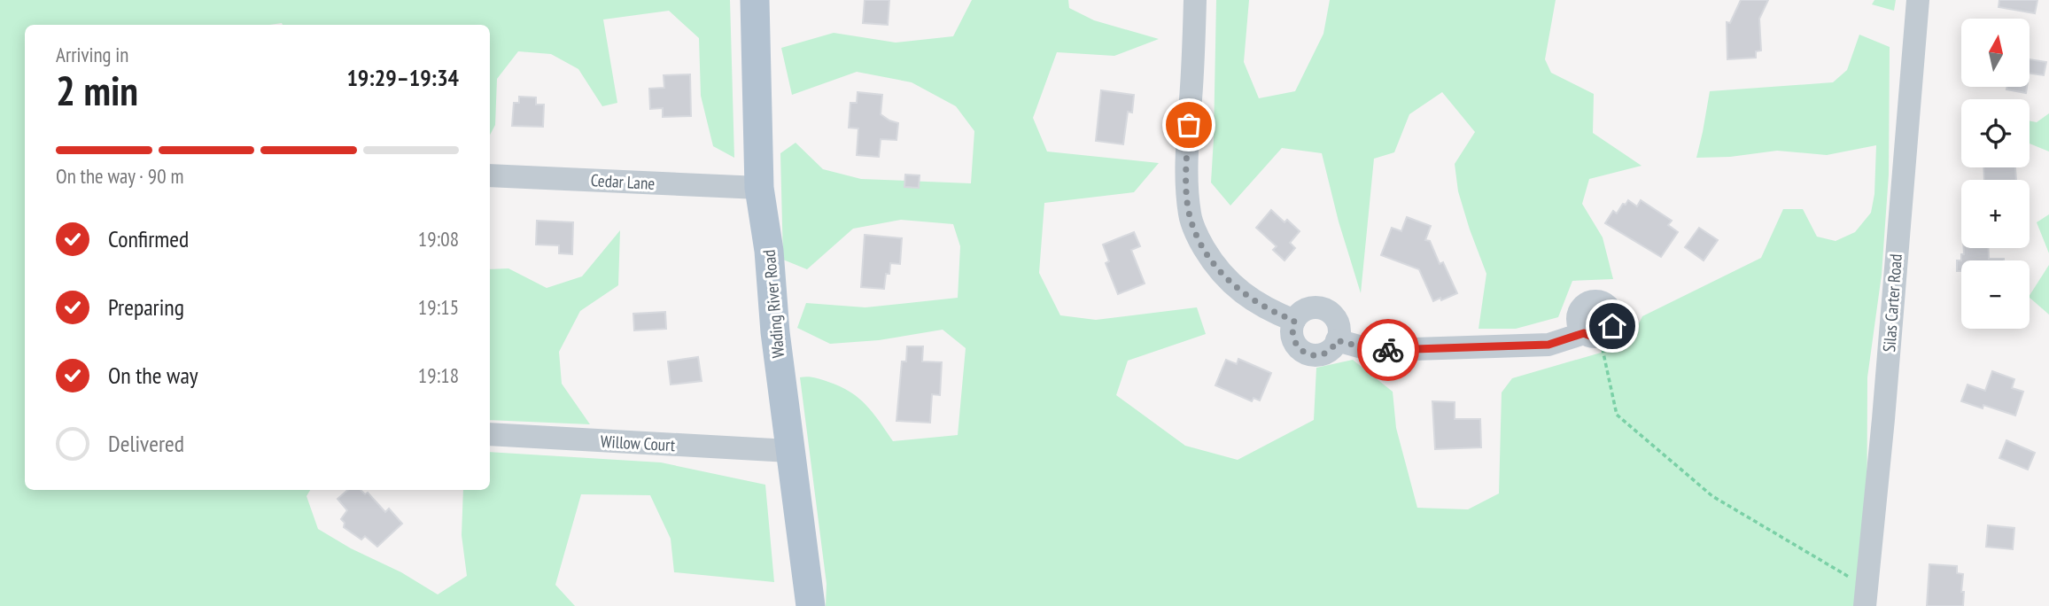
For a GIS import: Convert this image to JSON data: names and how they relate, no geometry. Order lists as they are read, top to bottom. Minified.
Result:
{"streets":{"main road":["Wading River Road"],"street":["Cedar Lane","Silas Carter Road","Willow Court"]},"crossings":[["Cedar Lane","Wading River Road"],["Wading River Road","Willow Court"]],"north":"top","page":{"map_buttons":["+","−"],"heading":["2 min","Arriving in","19:29–19:34"],"bar":"On the way · 90 m","list":[["Confirmed","19:08"],["Preparing","19:15"],["On the way","19:18"],"Delivered"]}}
